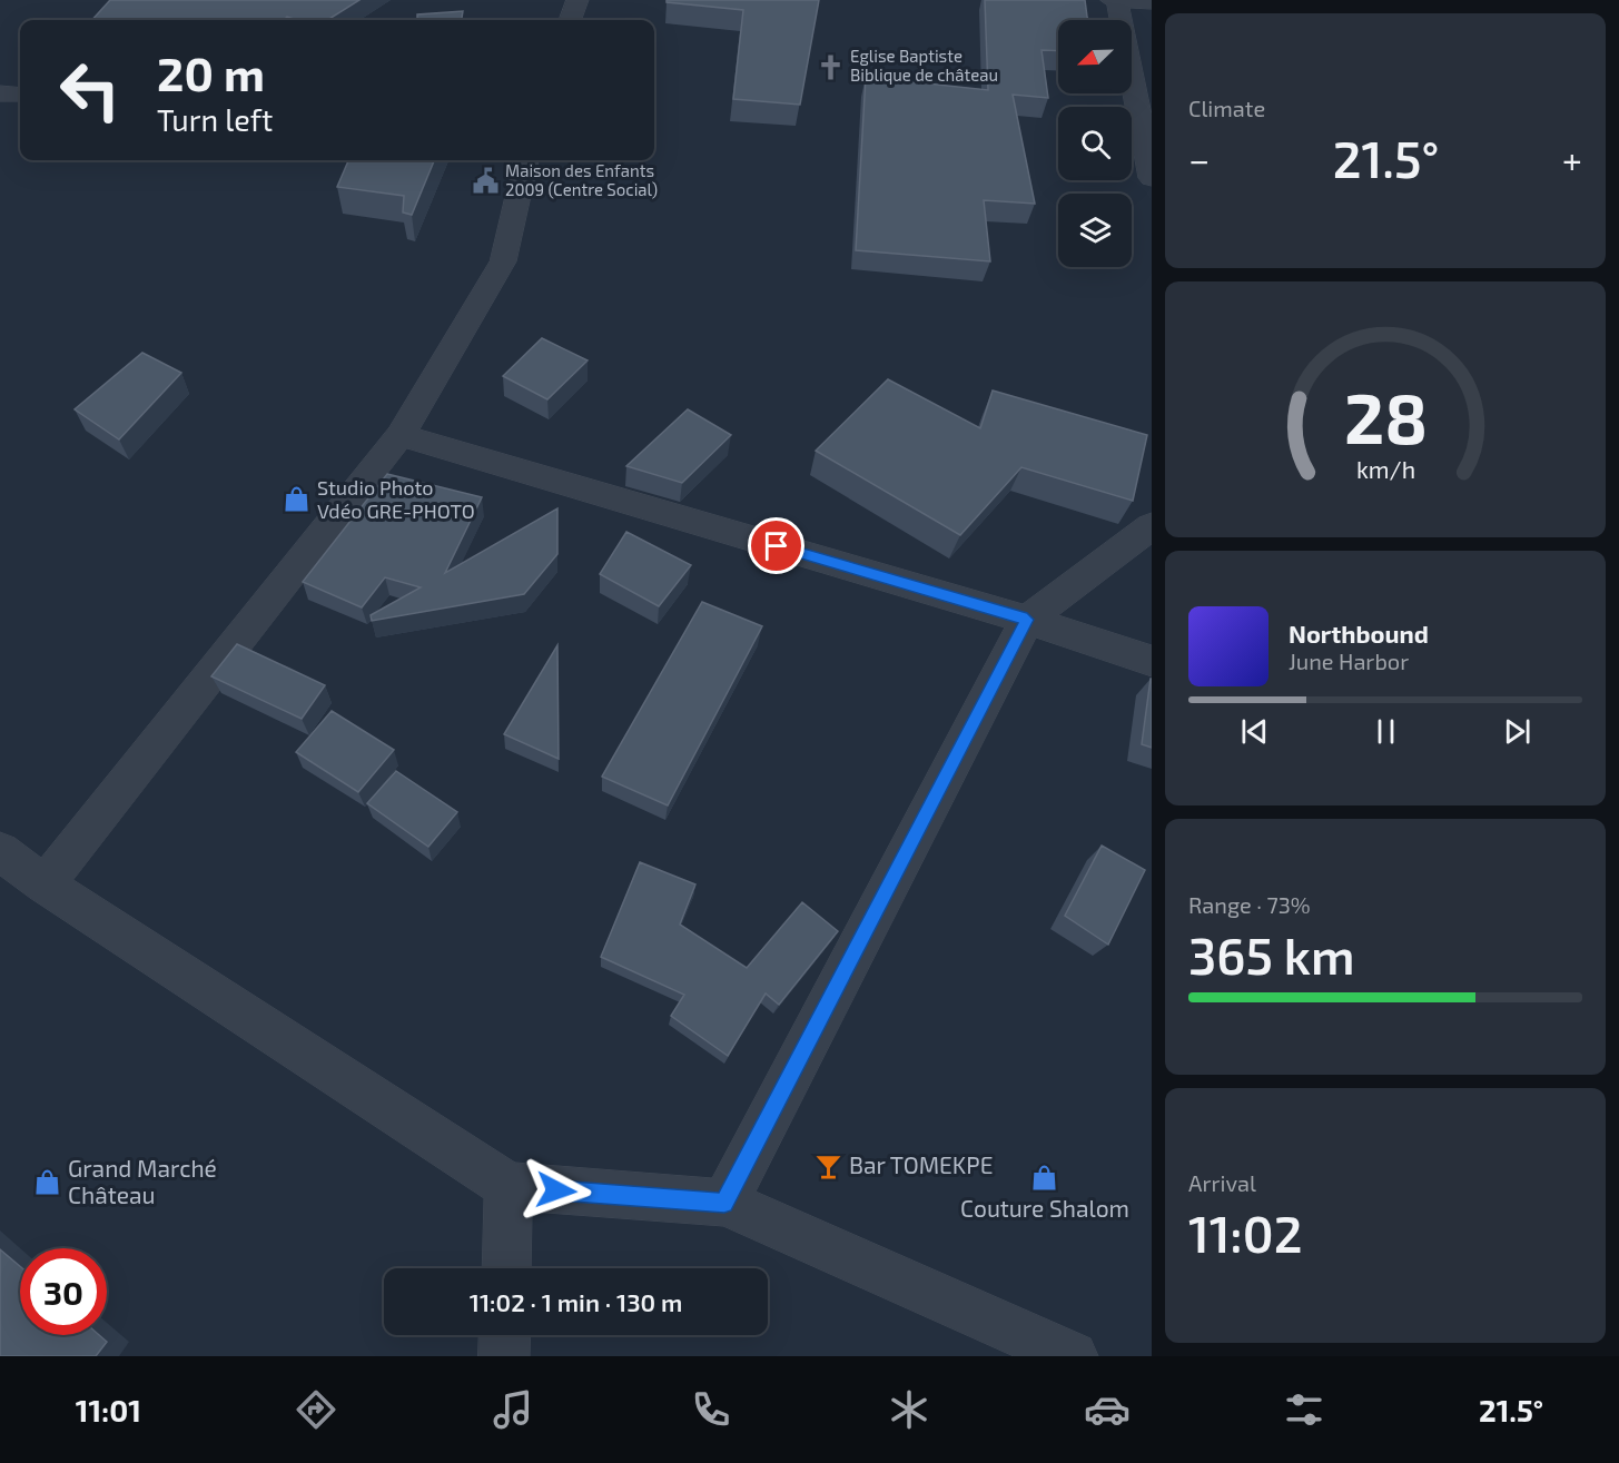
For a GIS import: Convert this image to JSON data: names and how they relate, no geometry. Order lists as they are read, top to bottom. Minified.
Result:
{"places":{"church":["Eglise Baptiste Biblique de château"],"public building":["Maison des Enfants 2009 (Centre Social)"],"shop":["Studio Photo Vdéo GRE-PHOTO","Couture Shalom","Grand Marché Château"],"bar":["Bar TOMEKPE"]},"north":"bottom left","page":{"tile":["Climate",["Range · 73%","365 km"],["Arrival","11:02"]],"turn":["20 m","Turn left"],"heat":["−","21.5°","+"],"song":["Northbound","June Harbor"],"limit":"30","trip":"11:02 · 1 min · 130 m","tabs":["11:01","21.5°"],"gauge":["28","km/h"]}}
